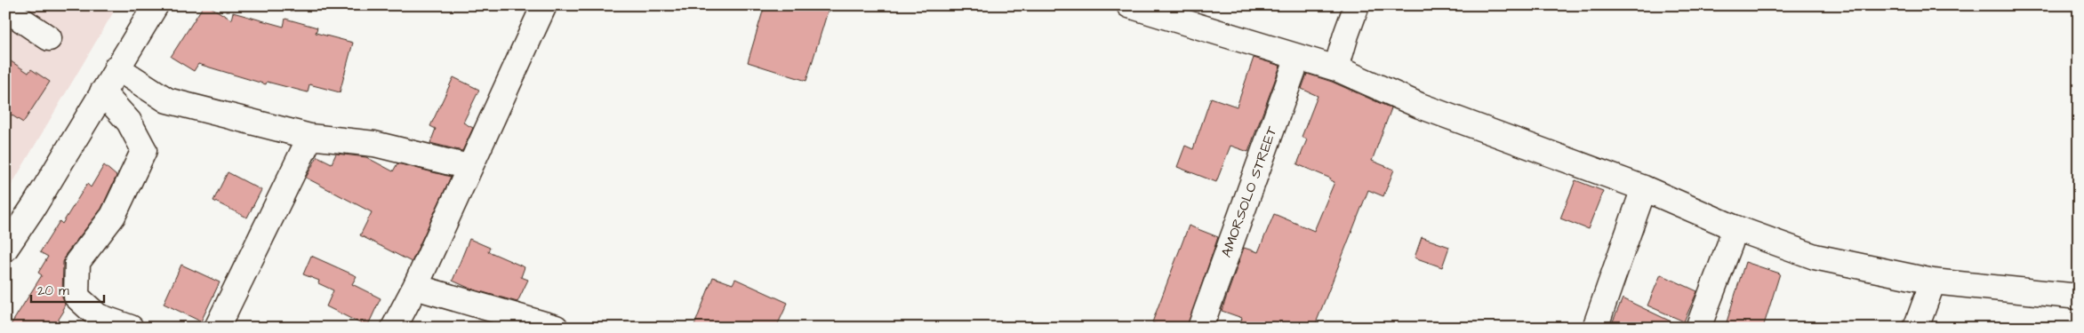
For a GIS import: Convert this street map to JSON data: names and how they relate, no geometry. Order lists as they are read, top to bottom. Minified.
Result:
{"streets":{"street":["AMORSOLO STREET"]},"scale_bar":"20 m"}
